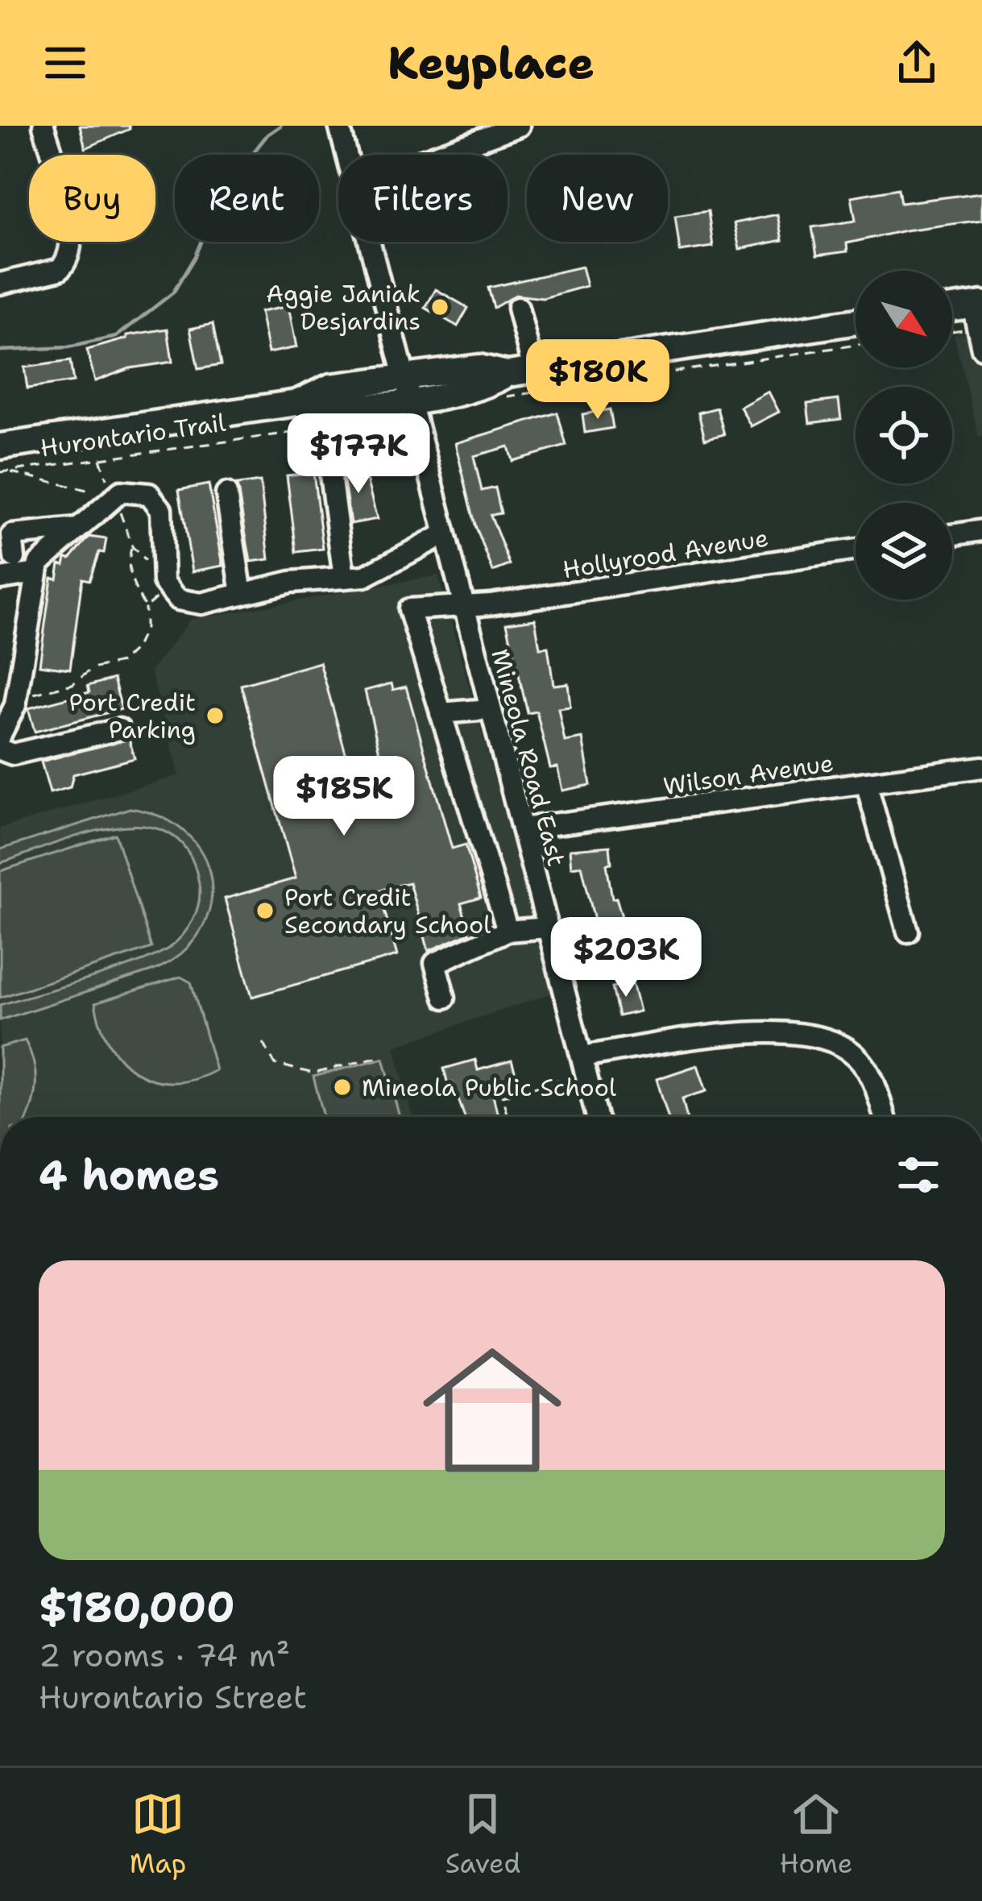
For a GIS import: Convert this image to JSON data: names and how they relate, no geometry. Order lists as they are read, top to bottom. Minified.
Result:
{"streets":{"street":["Hollyrood Avenue","Mineola Road East","Wilson Avenue"],"path":["Hurontario Trail"]},"crossings":[["Hollyrood Avenue","Mineola Road East"],["Mineola Road East","Wilson Avenue"]],"places":["Aggie Janiak Desjardins","Port Credit Parking","Port Credit Secondary School","Mineola Public School"],"north":"bottom right","page":{"header":"Keyplace","chip":["Buy","Rent","Filters","New"],"price":["$180K","$177K","$185K","$203K"],"heading":"4 homes","list":[{"name":"$180,000","note":"2 rooms · 74 m² · Hurontario Street"}],"tabs":["Map","Saved","Home"]}}
